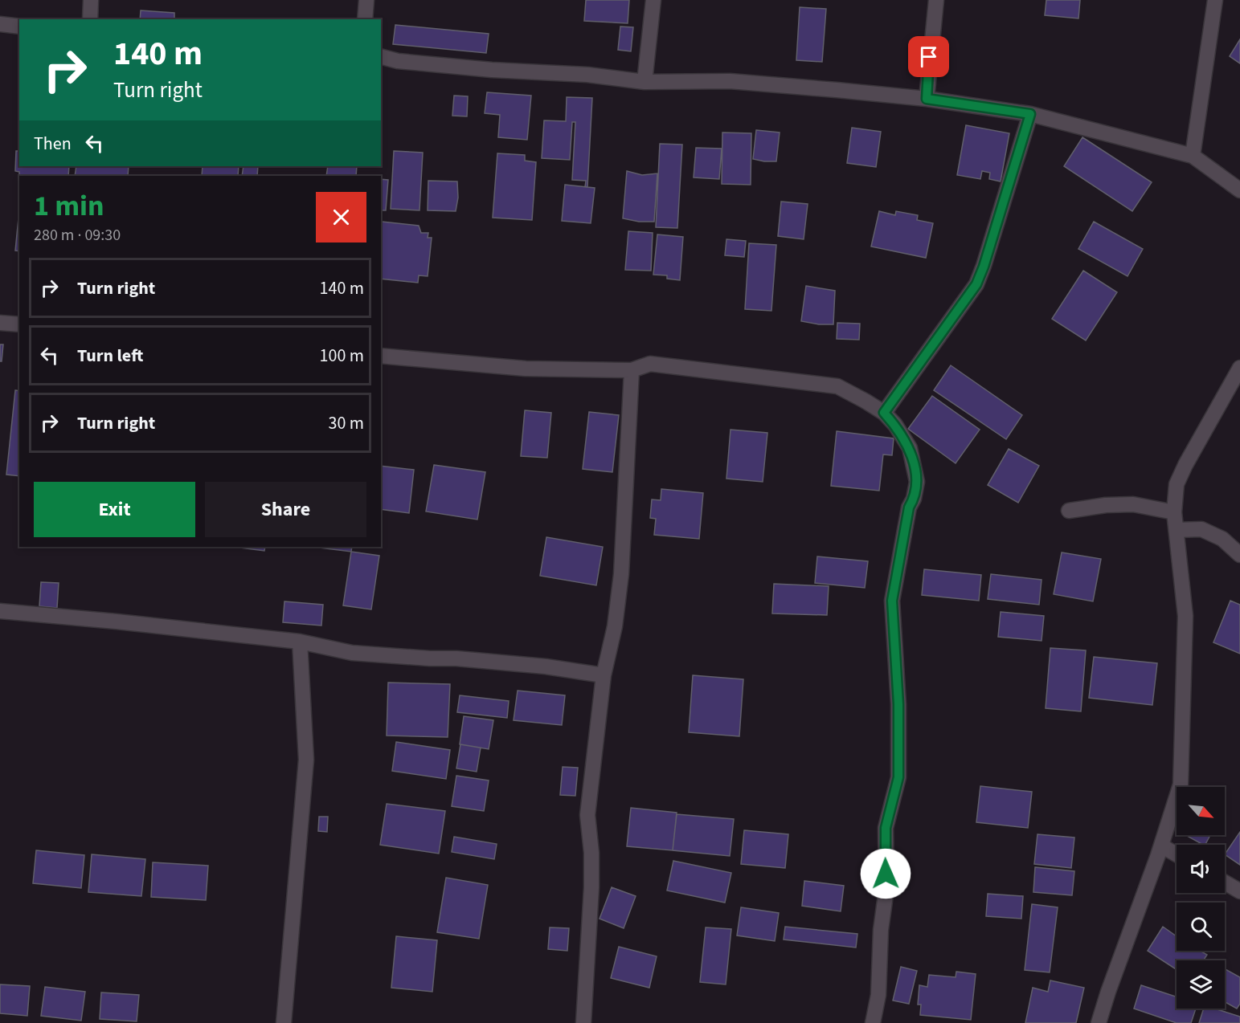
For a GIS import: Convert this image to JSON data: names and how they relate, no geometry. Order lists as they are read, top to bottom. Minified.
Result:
{"north":"bottom right","page":{"turn":["140 m","Turn right"],"then":"Then","heading":["1 min","280 m · 09:30"],"list":[{"name":"Turn right","value":"140 m"},{"name":"Turn left","value":"100 m"},{"name":"Turn right","value":"30 m"}],"buttons":["Exit","Share"]}}
